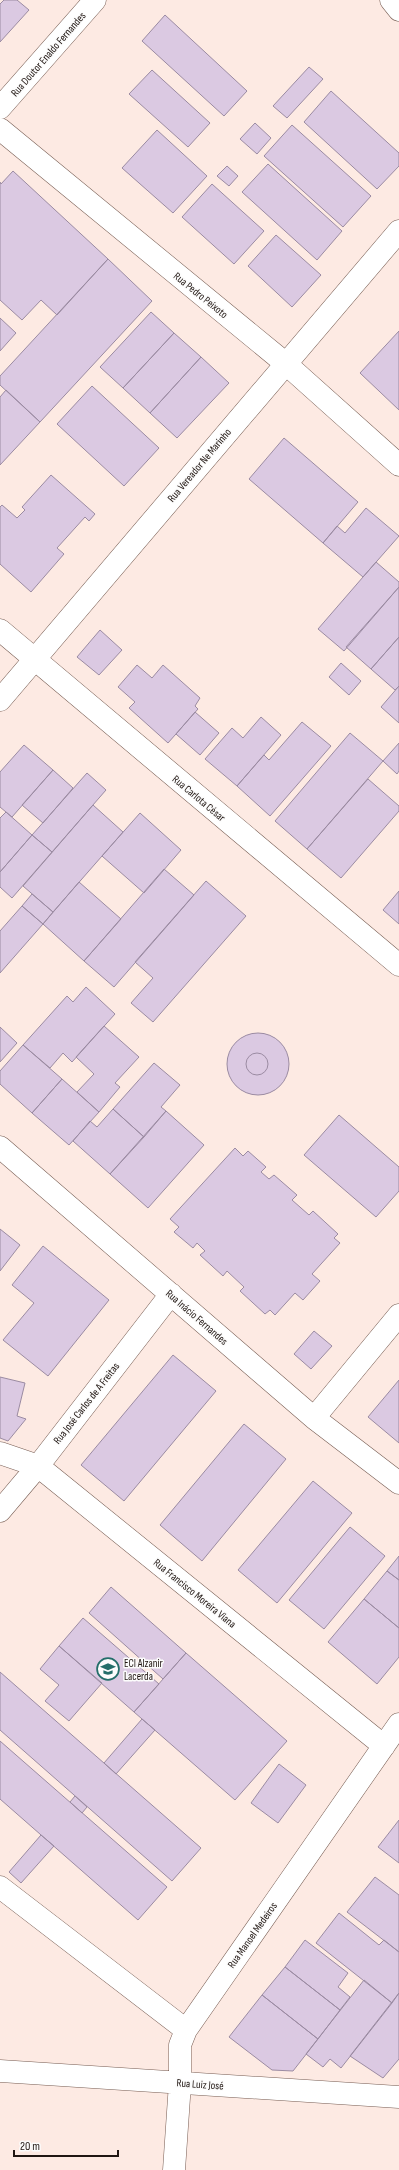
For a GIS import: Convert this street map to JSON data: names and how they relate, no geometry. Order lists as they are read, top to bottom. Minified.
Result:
{"streets":{"street":["Rua Doutor Enaldo Fernandes","Rua Pedro Peixoto","Rua Vereador Ne Marinho","Rua Carlota César","Rua Inácio Fernandes","Rua José Carlos de A Freitas","Rua Francisco Moreira Viana","Rua Manoel Medeiros","Rua Luiz José"]},"crossings":[["Rua Pedro Peixoto","Rua Vereador Ne Marinho"],["Rua Vereador Ne Marinho","Rua Carlota César"],["Rua Inácio Fernandes","Rua José Carlos de A Freitas"],["Rua José Carlos de A Freitas","Rua Francisco Moreira Viana"],["Rua Francisco Moreira Viana","Rua Manoel Medeiros"],["Rua Manoel Medeiros","Rua Luiz José"]],"places":{"school or university":["ECI Alzanir Lacerda"]},"scale_bar":"20 m"}
